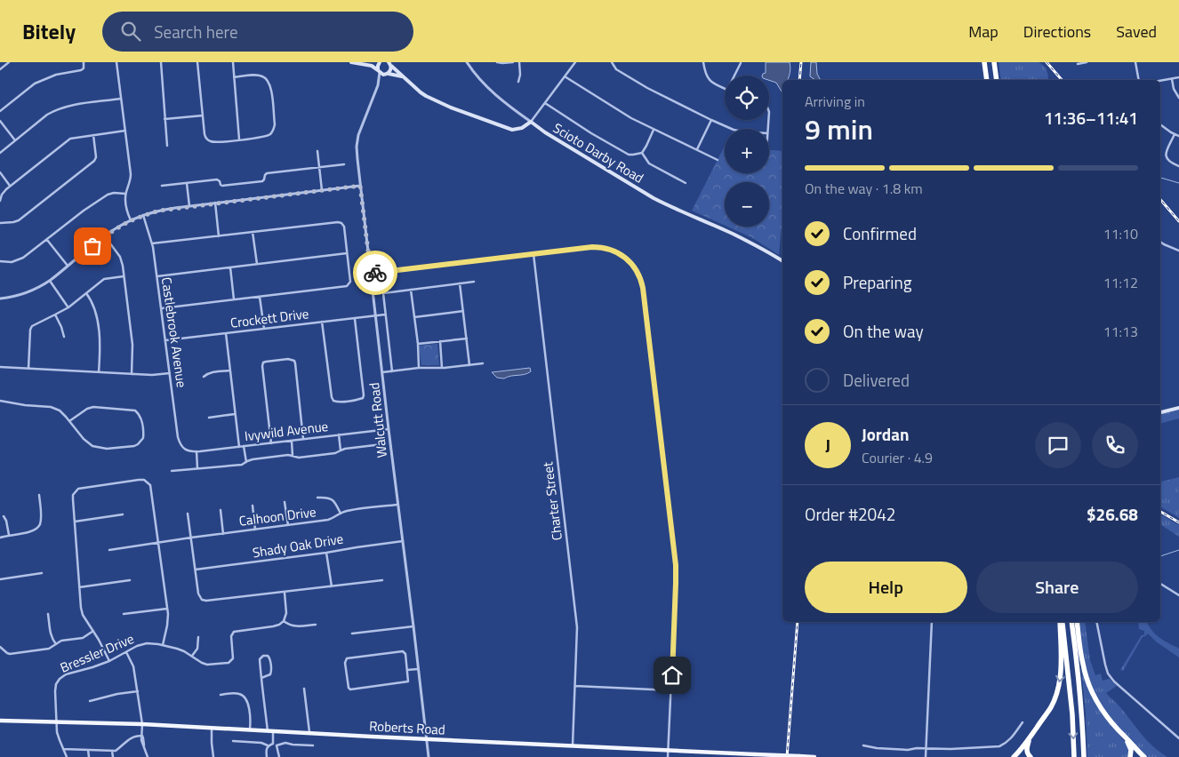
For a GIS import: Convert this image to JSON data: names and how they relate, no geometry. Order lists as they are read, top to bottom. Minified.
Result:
{"streets":{"main road":["Scioto Darby Road","Roberts Road"],"street":["Crockett Drive","Castlebrook Avenue","Walcutt Road","Ivywild Avenue","Charter Street","Calhoon Drive","Shady Oak Drive","Bressler Drive"]},"crossings":[["Crockett Drive","Castlebrook Avenue"],["Crockett Drive","Walcutt Road"],["Castlebrook Avenue","Ivywild Avenue"],["Walcutt Road","Ivywild Avenue"],["Walcutt Road","Calhoon Drive"],["Walcutt Road","Shady Oak Drive"],["Walcutt Road","Roberts Road"],["Charter Street","Roberts Road"],["Bressler Drive","Roberts Road"]],"page":{"header":"Bitely","search":"Search here","nav":["Map","Directions","Saved"],"map_buttons":["+","−"],"heading":["9 min","Arriving in","11:36–11:41"],"panel":["Jordan","Courier · 4.9","Order #2042","$26.68"],"bar":"On the way · 1.8 km","list":[["Confirmed","11:10"],["Preparing","11:12"],["On the way","11:13"],"Delivered"],"round":"J","buttons":["Help","Share"]}}
